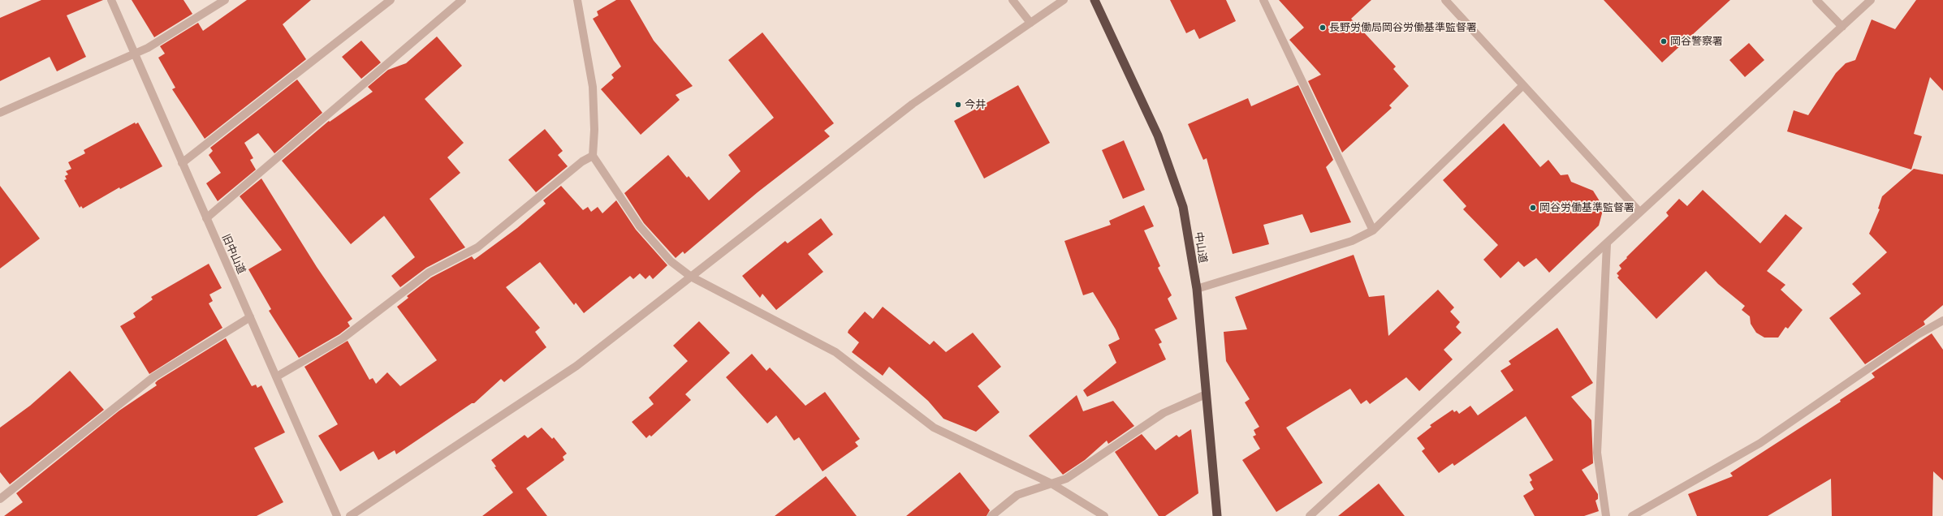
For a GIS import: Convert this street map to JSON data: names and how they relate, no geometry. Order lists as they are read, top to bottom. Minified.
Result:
{"streets":{"highway":["中山道"],"street":["旧中山道"]},"places":["長野労働局岡谷労働基準監督署","岡谷警察署","今井","岡谷労働基準監督署"]}
